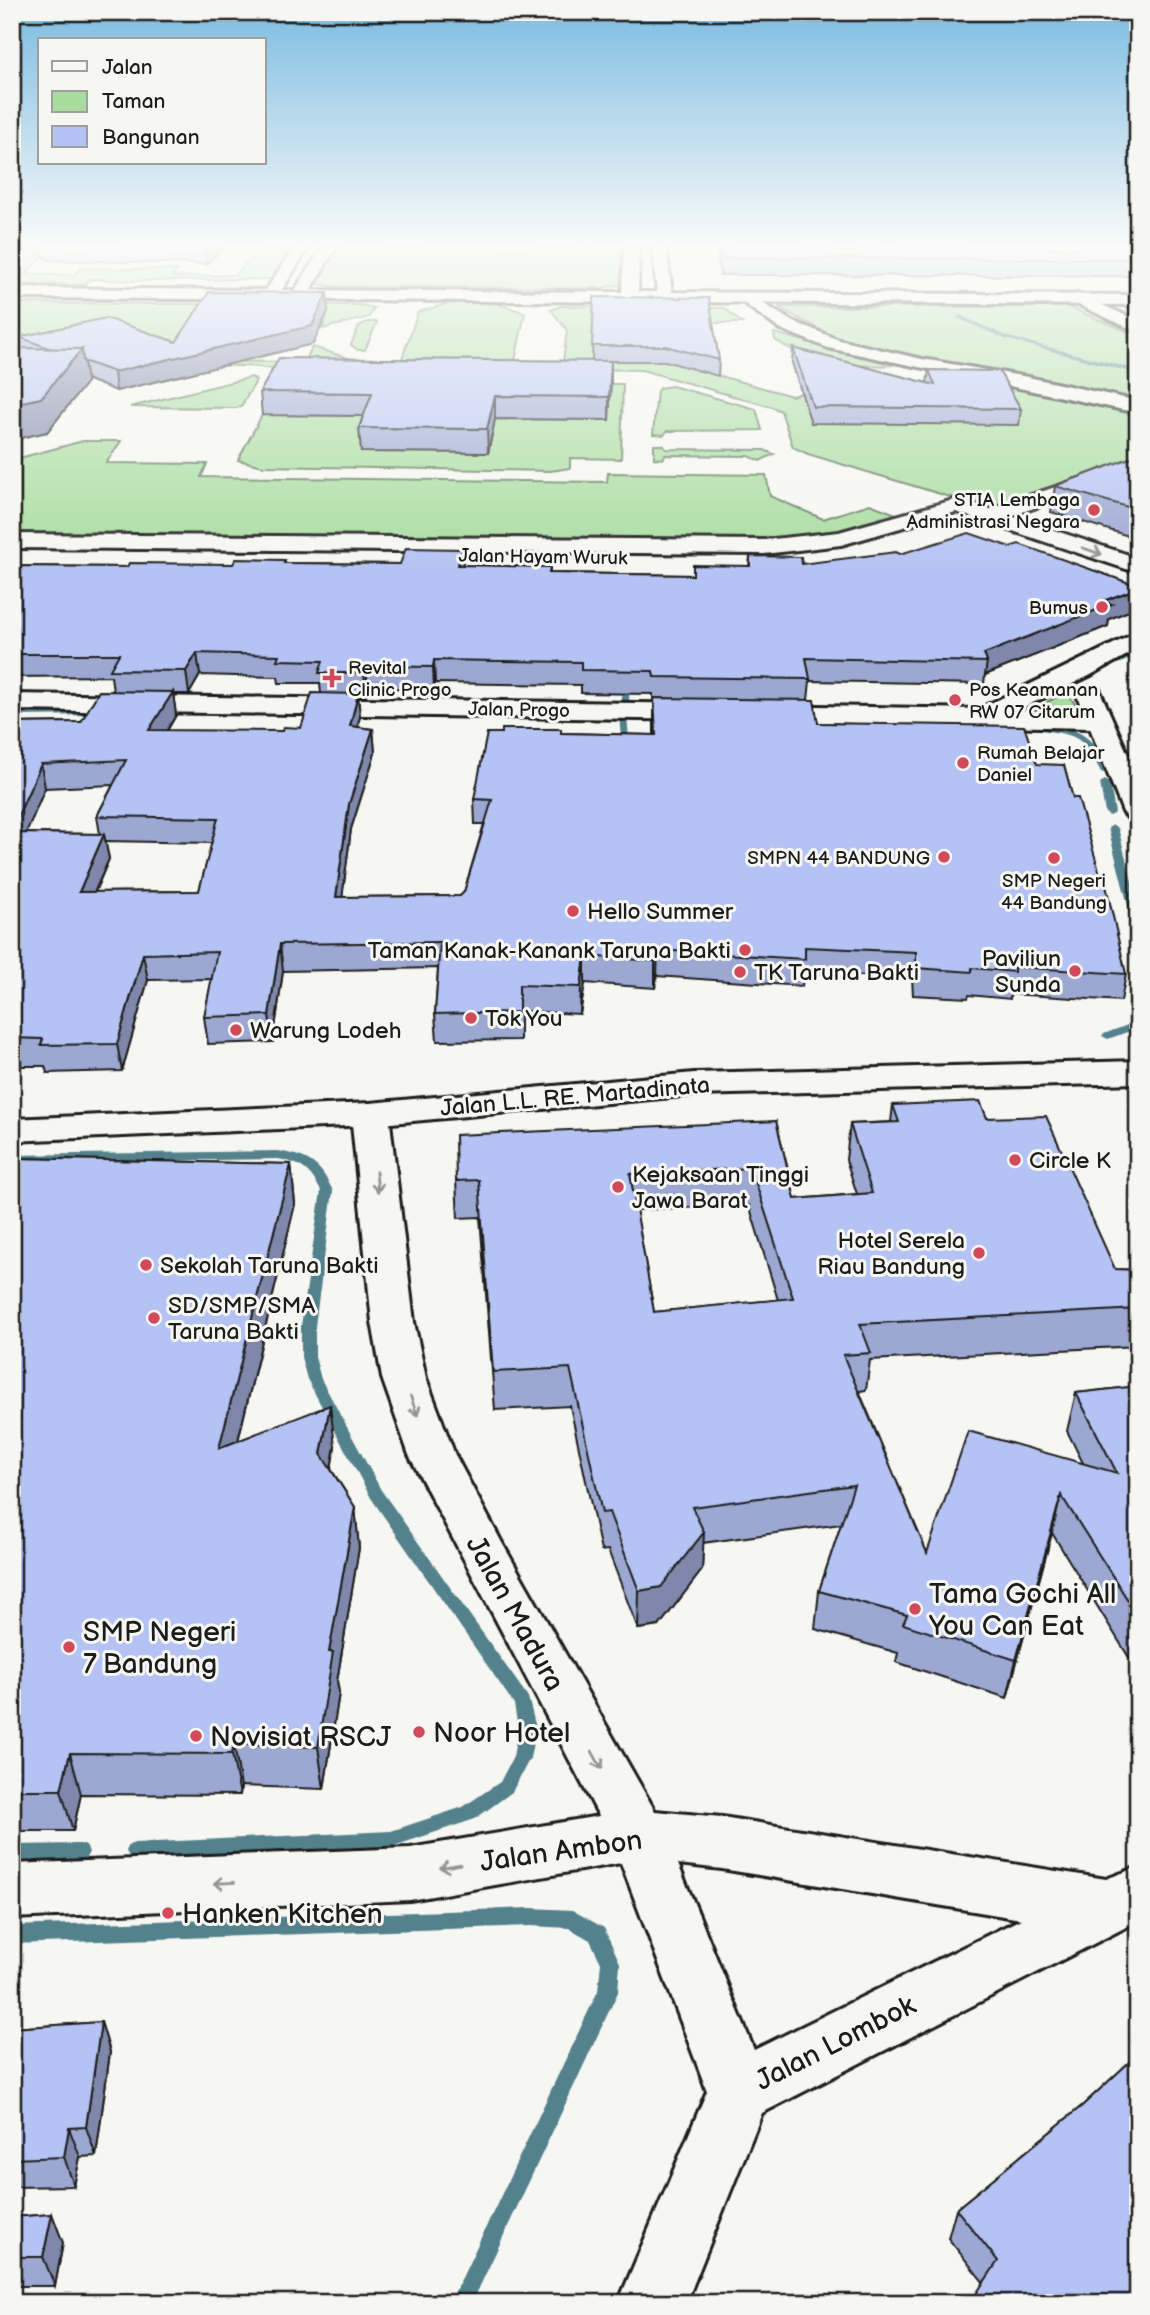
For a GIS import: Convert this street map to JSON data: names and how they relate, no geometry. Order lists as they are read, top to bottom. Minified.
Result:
{"streets":{"street":["Jalan Hayam Wuruk","Jalan Progo","Jalan L.L. RE. Martadinata","Jalan Madura","Jalan Ambon","Jalan Lombok"]},"crossings":[["Jalan L.L. RE. Martadinata","Jalan Madura"],["Jalan Madura","Jalan Ambon"],["Jalan Madura","Jalan Lombok"],["Jalan Ambon","Jalan Lombok"]],"one_way":["Jalan Madura","Jalan Ambon"],"places":{"other":["STIA Lembaga Administrasi Negara","Bumus","Pos Keamanan RW 07 Citarum","Rumah Belajar Daniel","SMPN 44 BANDUNG","SMP Negeri 44 Bandung","Hello Summer","Taman Kanak-Kanank Taruna Bakti","Paviliun Sunda","TK Taruna Bakti","Tok You","Warung Lodeh","Circle K","Kejaksaan Tinggi Jawa Barat","Hotel Serela Riau Bandung","Sekolah Taruna Bakti","SD/SMP/SMA Taruna Bakti","Tama Gochi All You Can Eat","SMP Negeri 7 Bandung","Noor Hotel","Novisiat RSCJ","Hanken Kitchen"],"health":["Revital Clinic Progo"]},"legend":["Jalan","Taman","Bangunan"]}
